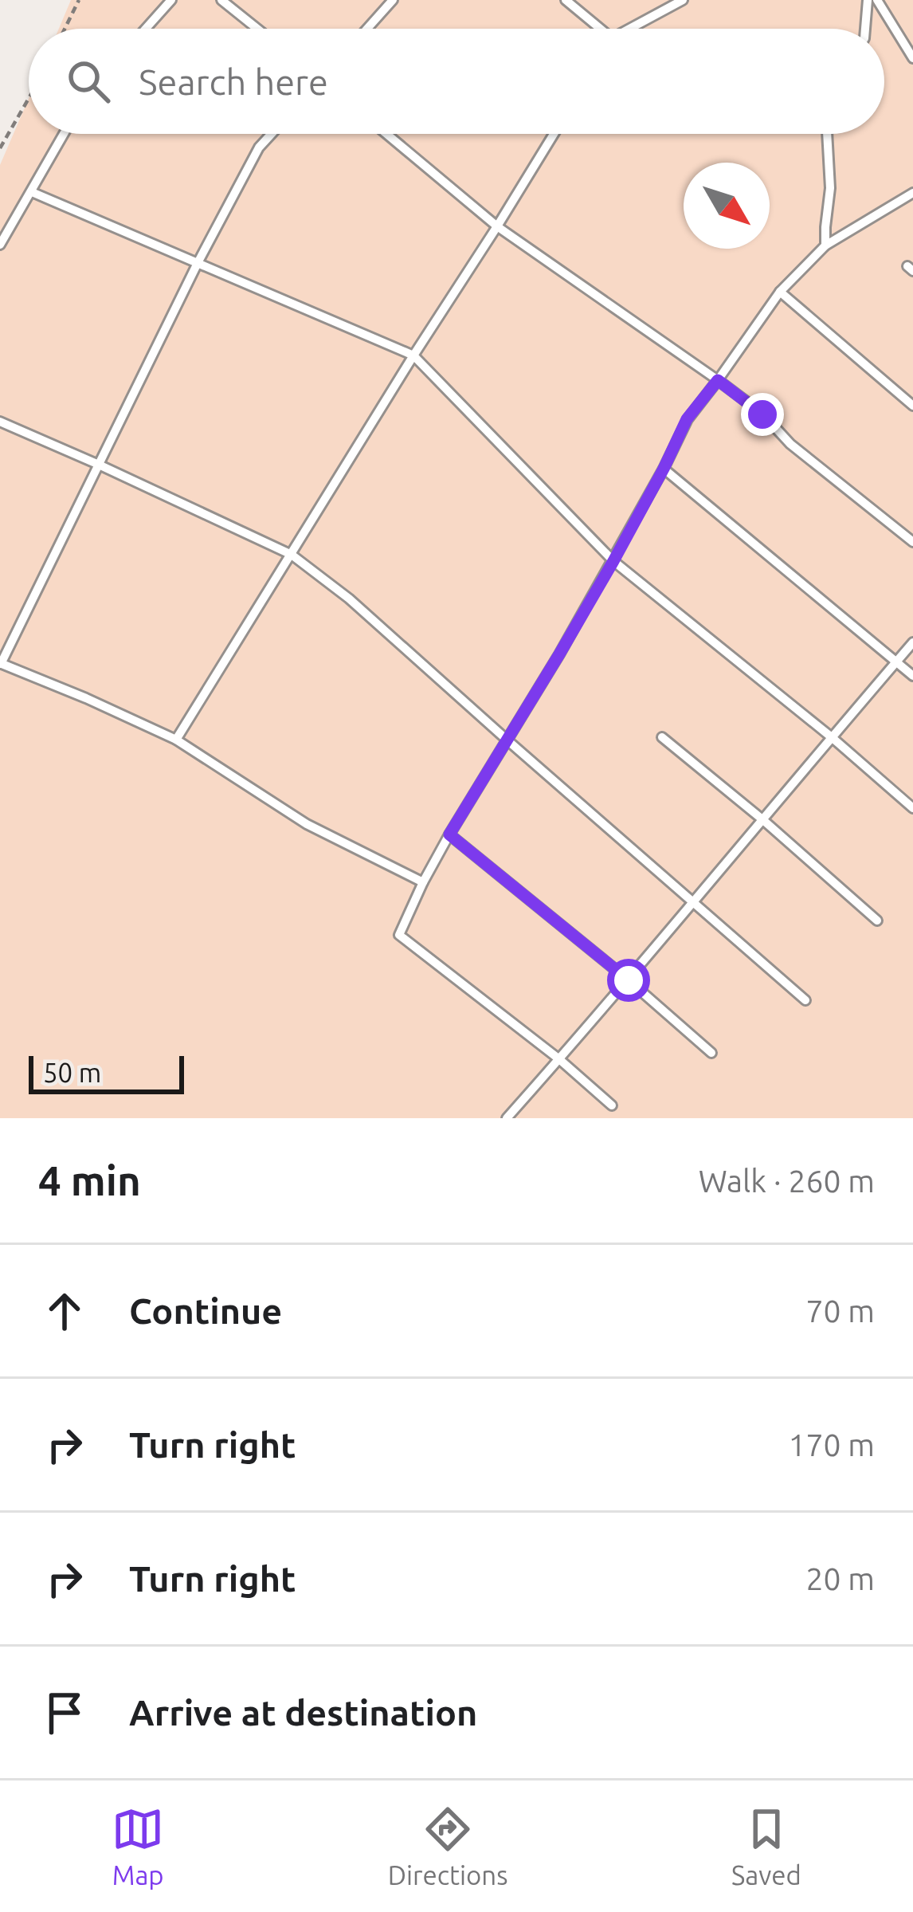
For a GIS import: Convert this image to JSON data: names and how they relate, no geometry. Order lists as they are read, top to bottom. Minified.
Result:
{"scale_bar":"50 m","north":"bottom right","page":{"search":"Search here","scale":"50 m","heading":["4 min","Walk · 260 m"],"list":[["Continue","70 m"],["Turn right","170 m"],["Turn right","20 m"],"Arrive at destination"],"nav":["Map","Directions","Saved"]}}
